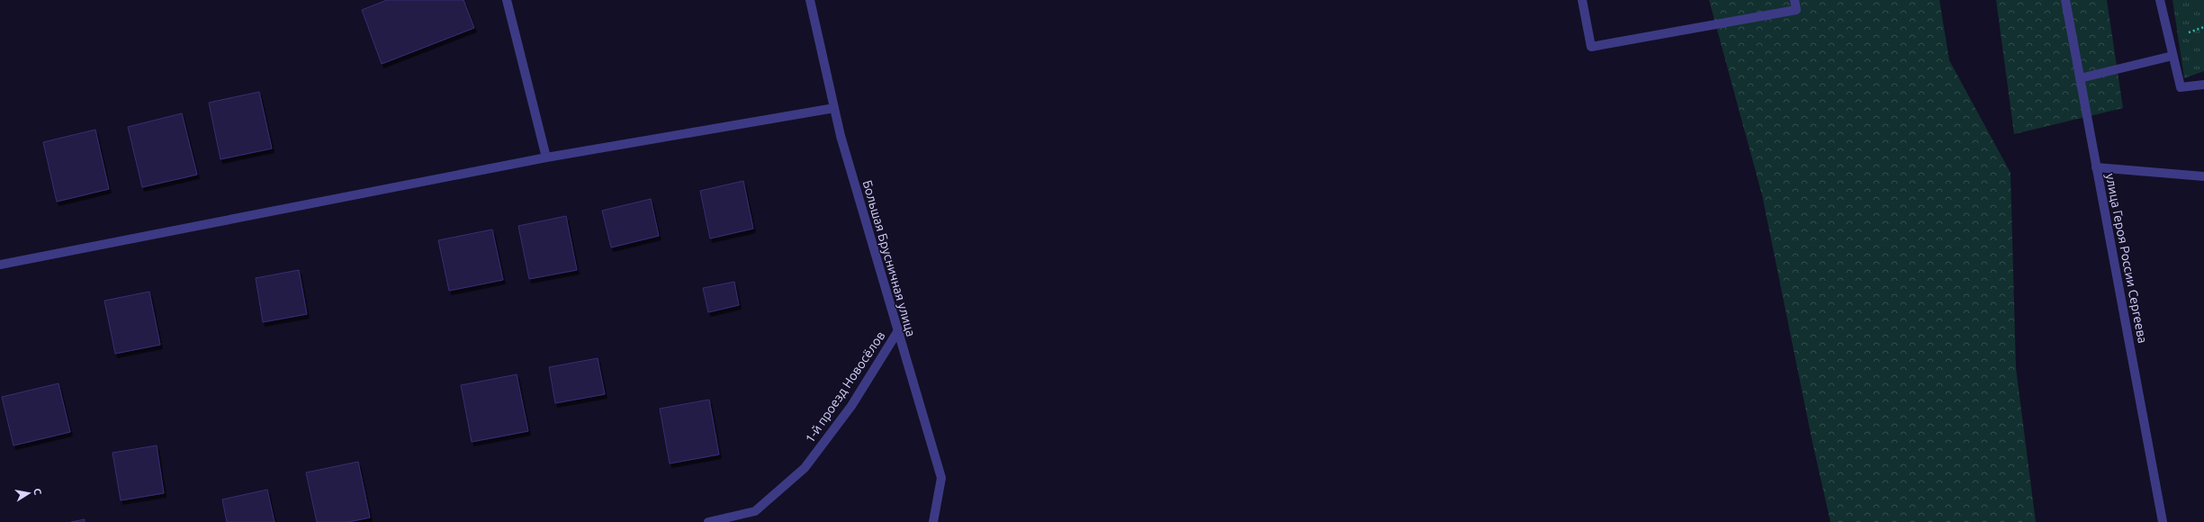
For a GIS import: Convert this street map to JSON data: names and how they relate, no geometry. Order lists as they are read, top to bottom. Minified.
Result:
{"streets":{"street":["Большая Брусничная улица","улица Героя России Сергеева","1-й проезд Новосёлов"]},"crossings":[["Большая Брусничная улица","1-й проезд Новосёлов"]],"north":"right"}
